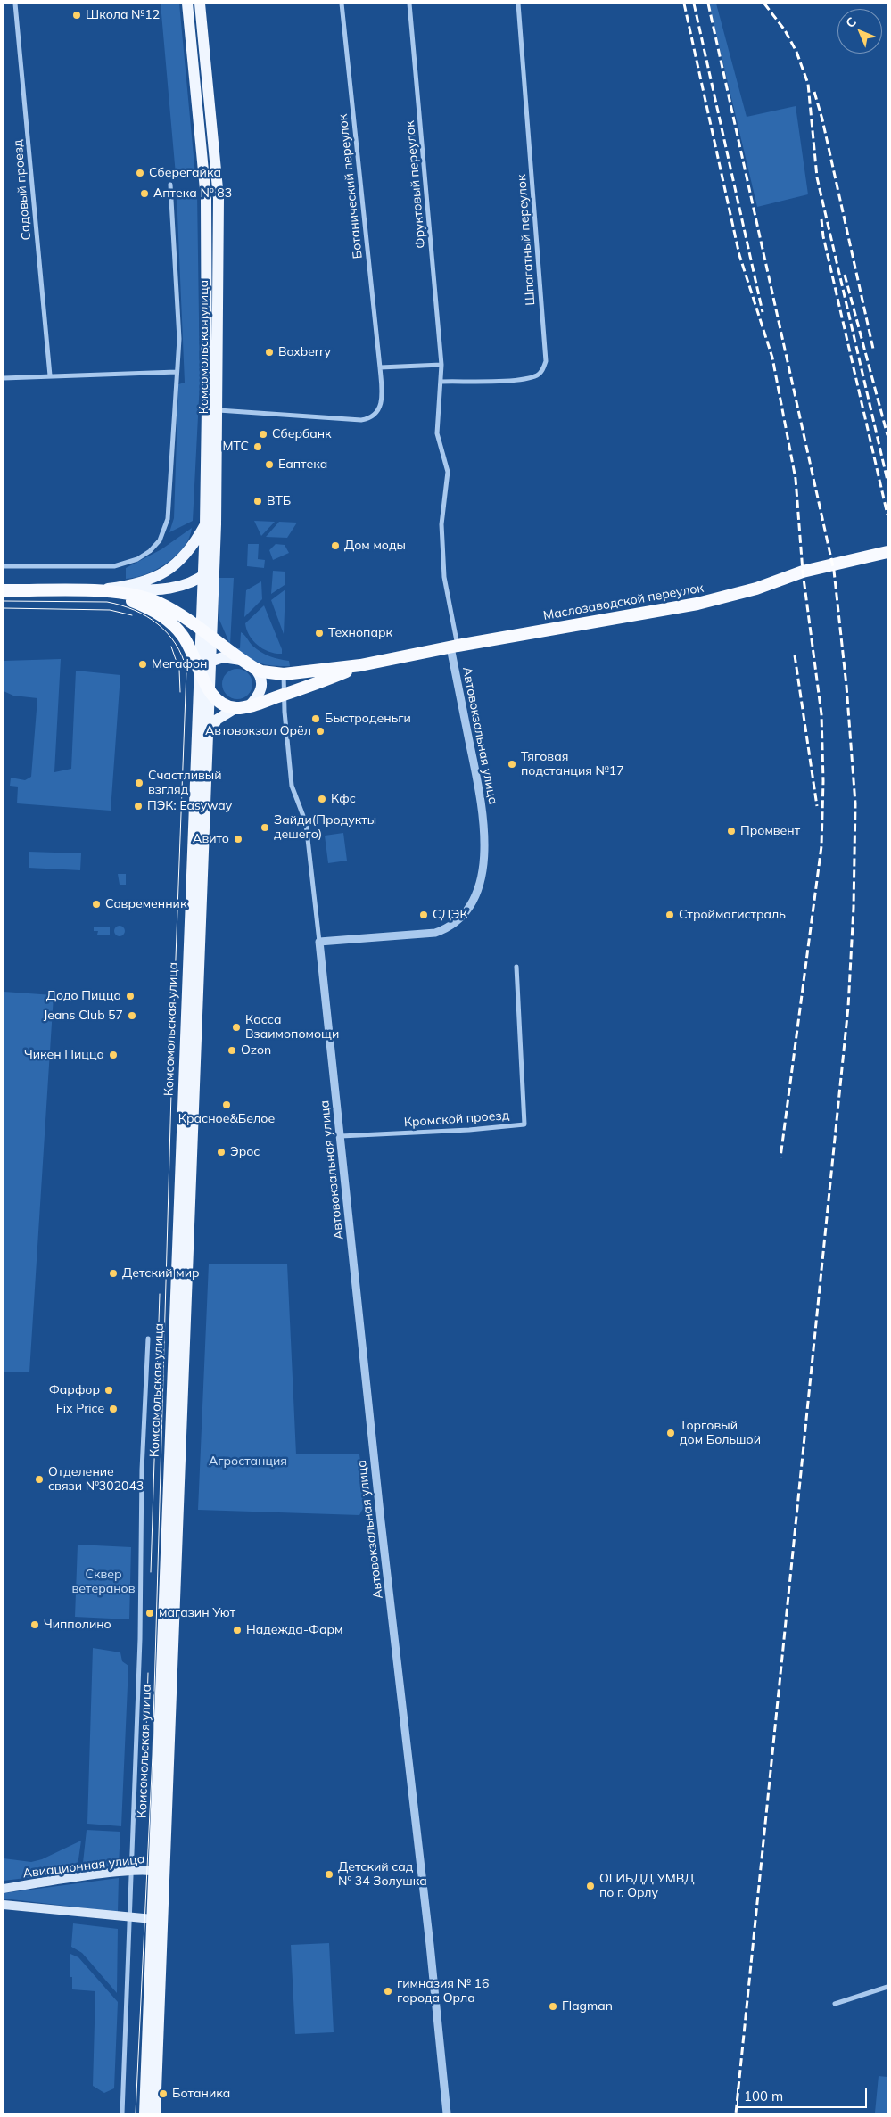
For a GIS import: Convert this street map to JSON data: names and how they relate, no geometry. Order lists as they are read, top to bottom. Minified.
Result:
{"streets":{"highway":["Комсомольская улица","Маслозаводской переулок"],"main road":["Авиационная улица"],"street":["Фруктовый переулок","Ботанический переулок","Садовый проезд","Шпагатный переулок","Автовокзальная улица","Кромской проезд"]},"crossings":[["Фруктовый переулок","Шпагатный переулок"],["Фруктовый переулок","Маслозаводской переулок"],["Фруктовый переулок","Автовокзальная улица"],["Ботанический переулок","Комсомольская улица"],["Комсомольская улица","Маслозаводской переулок"],["Комсомольская улица","Авиационная улица"],["Маслозаводской переулок","Автовокзальная улица"],["Автовокзальная улица","Кромской проезд"]],"parks":["Агростанция","Сквер ветеранов"],"places":["Школа №12","Сберегайка","Аптека № 83","Boxberry","Сбербанк","МТС","Еаптека","ВТБ","Дом моды","Технопарк","Мегафон","Быстроденьги","Автовокзал Орёл","Тяговая подстанция №17","Счастливый взгляд","Кфс","ПЭК: Easyway","Зайди(Продукты дешего)","Промвент","Авито","Современник","СДЭК","Строймагистраль","Додо Пицца","Jeans Club 57","Касса Взаимопомощи","Ozon","Чикен Пицца","Красное&Белое","Эрос","Детский мир","Фарфор","Fix Price","Торговый дом Большой","Отделение связи №302043","магазин Уют","Чипполино","Надежда-Фарм","Детский сад № 34 Золушка","ОГИБДД УМВД по г. Орлу","гимназия № 16 города Орла","Flagman","Ботаника"],"scale_bar":"100 m","north":"top left"}
